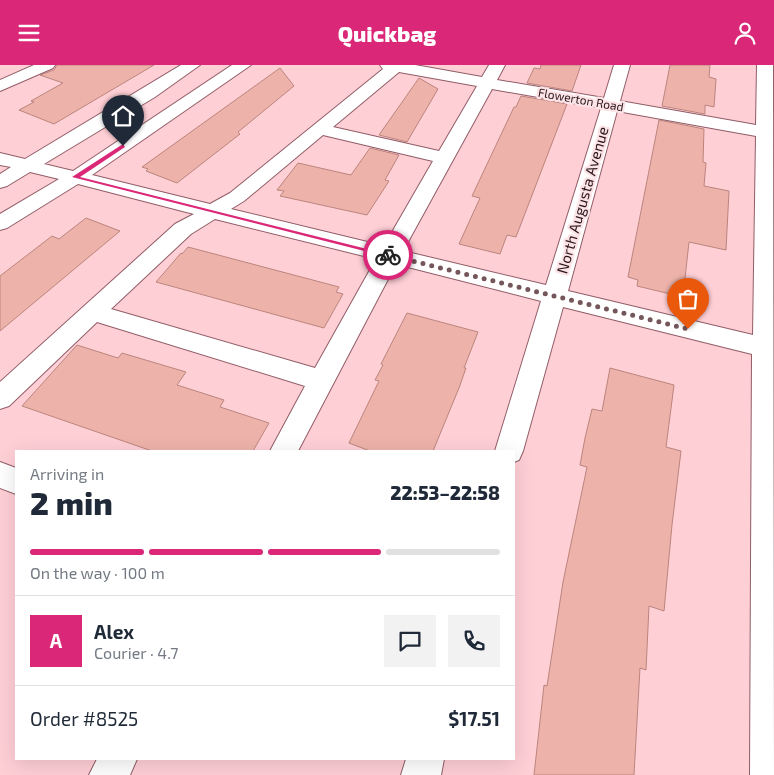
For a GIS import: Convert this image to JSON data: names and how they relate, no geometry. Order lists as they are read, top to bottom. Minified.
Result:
{"streets":{"street":["Flowerton Road","North Augusta Avenue"]},"crossings":[["Flowerton Road","North Augusta Avenue"]],"page":{"header":"Quickbag","heading":["2 min","Arriving in","22:53–22:58"],"panel":["Alex","Courier · 4.7","Order #8525","$17.51"],"bar":"On the way · 100 m","round":"A"}}
